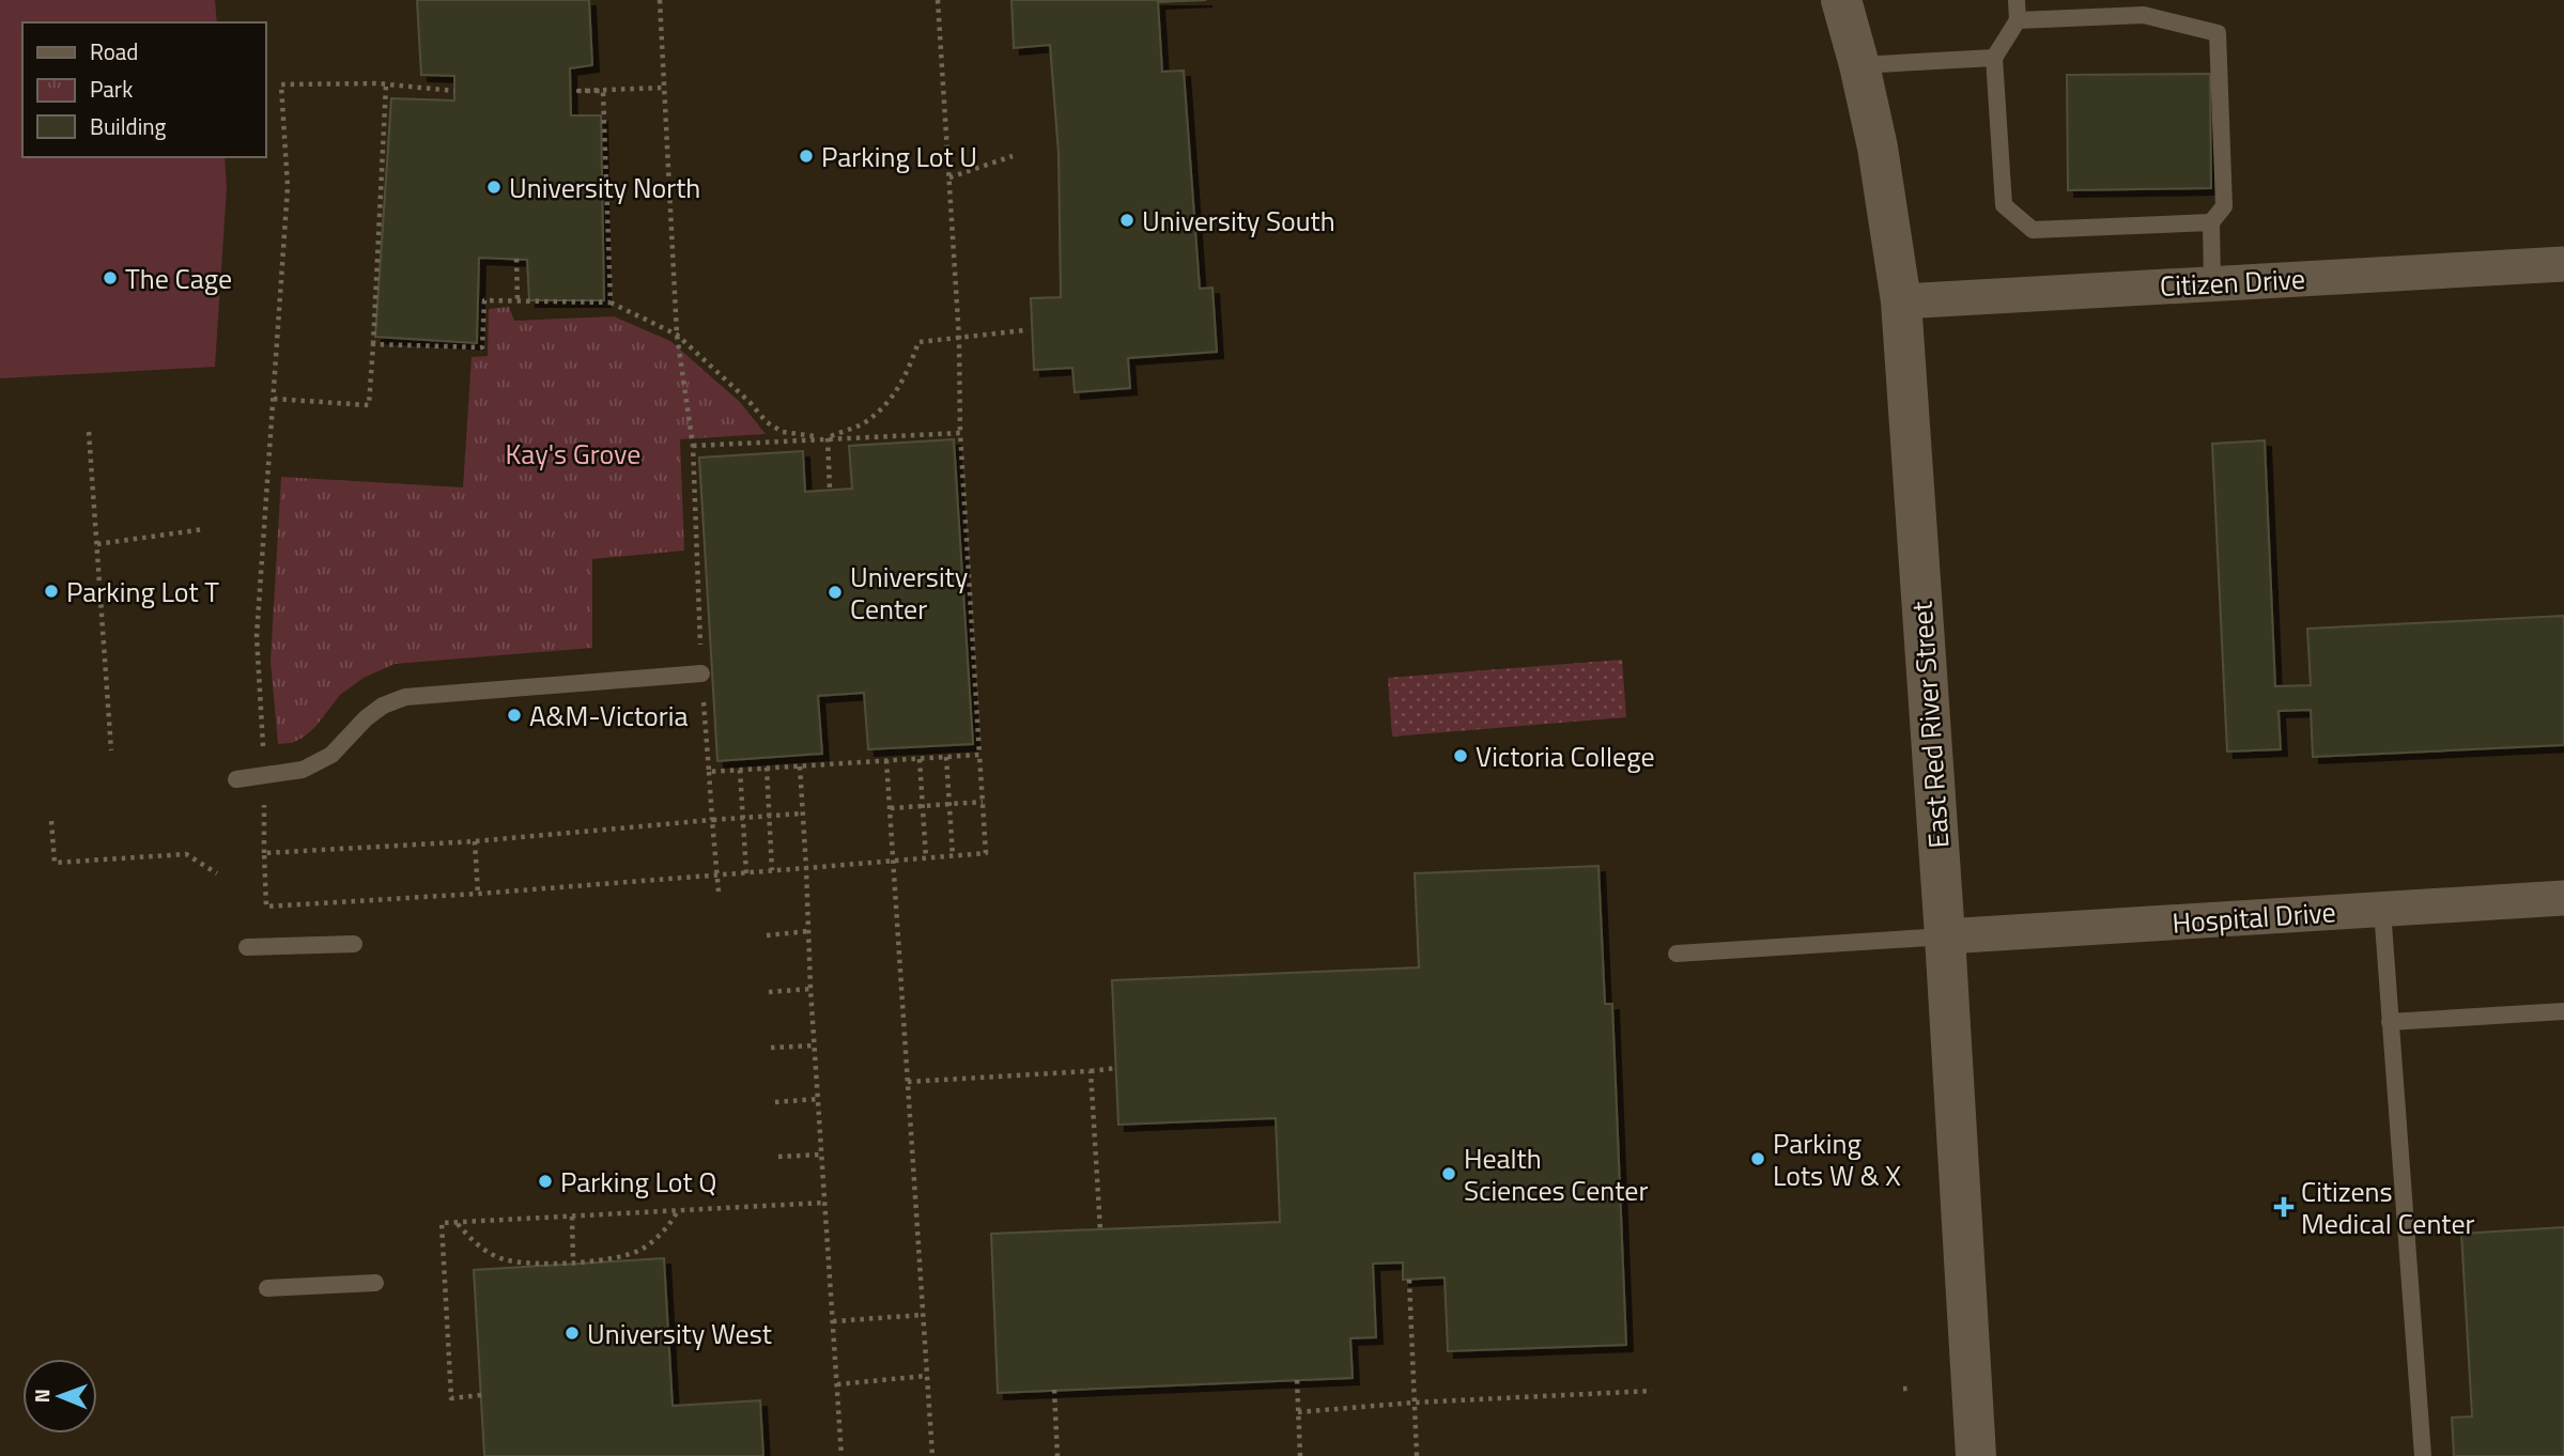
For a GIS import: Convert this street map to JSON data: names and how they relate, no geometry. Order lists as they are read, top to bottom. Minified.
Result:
{"streets":{"street":["Citizen Drive","East Red River Street","Hospital Drive"]},"crossings":[["Citizen Drive","East Red River Street"],["East Red River Street","Hospital Drive"]],"parks":["Kay's Grove"],"places":{"other":["Parking Lot U","University North","University South","The Cage","Parking Lot T","University Center","A&M-Victoria","Victoria College","Parking Lots W & X","Health Sciences Center","Parking Lot Q","University West"],"health":["Citizens Medical Center"]},"legend":["Road","Park","Building"],"north":"left"}
